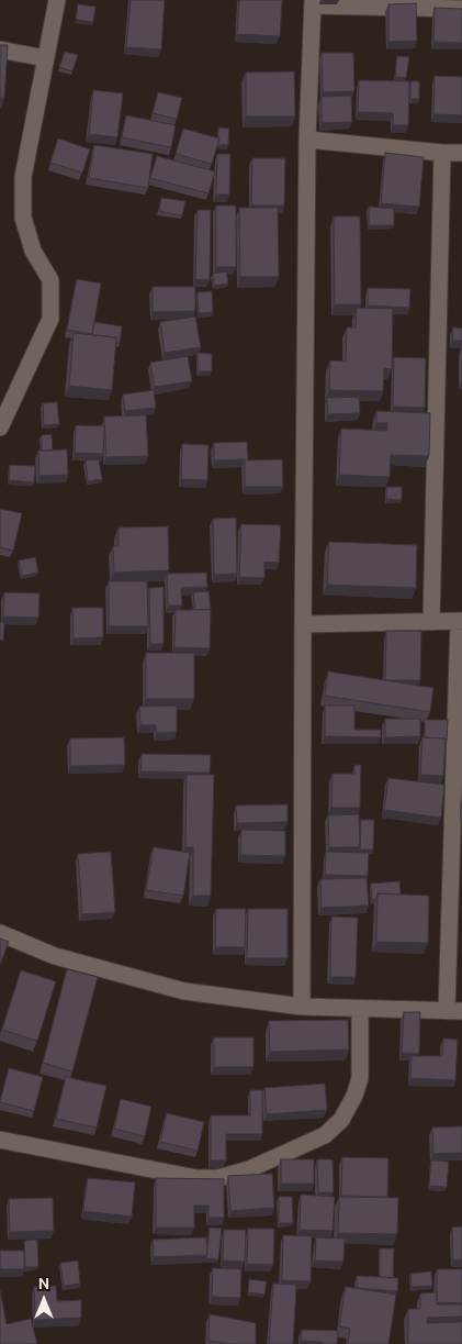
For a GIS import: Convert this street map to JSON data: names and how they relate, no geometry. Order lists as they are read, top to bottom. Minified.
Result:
{"north":"top"}
